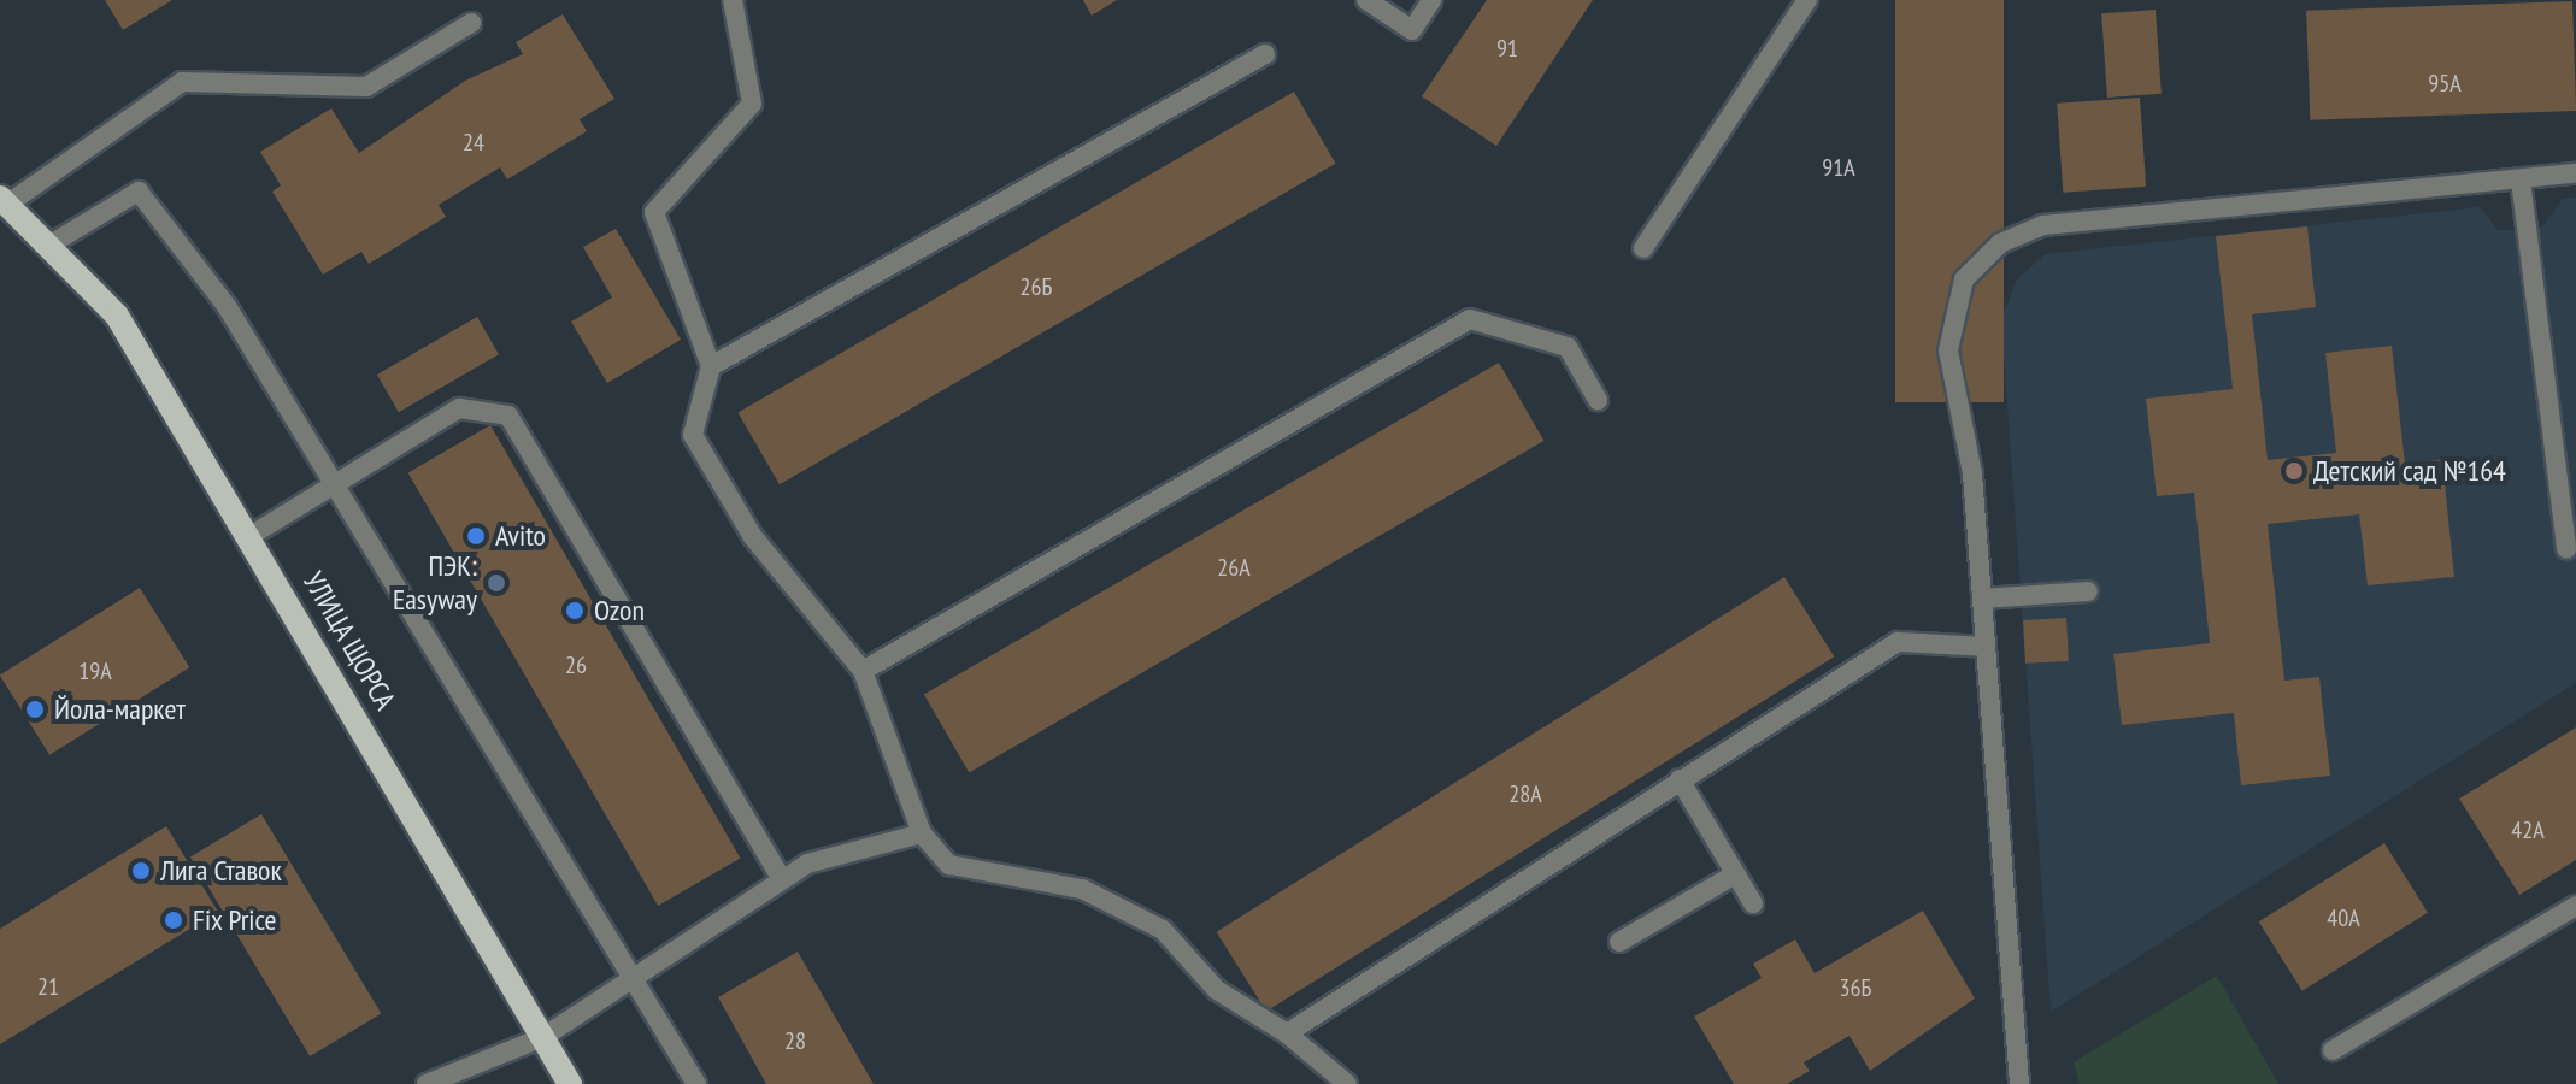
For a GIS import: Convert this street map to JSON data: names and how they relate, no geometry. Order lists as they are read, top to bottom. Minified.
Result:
{"streets":{"main road":["УЛИЦА ЩОРСА"]},"places":["Детский сад №164","Avito","ПЭК: Easyway","Ozon","Йола-маркет","Лига Ставок","Fix Price"],"house_numbers":["91","95А","24","91А","26Б","26А","26","19А","28А","42А","40А","21","36Б","28"]}
